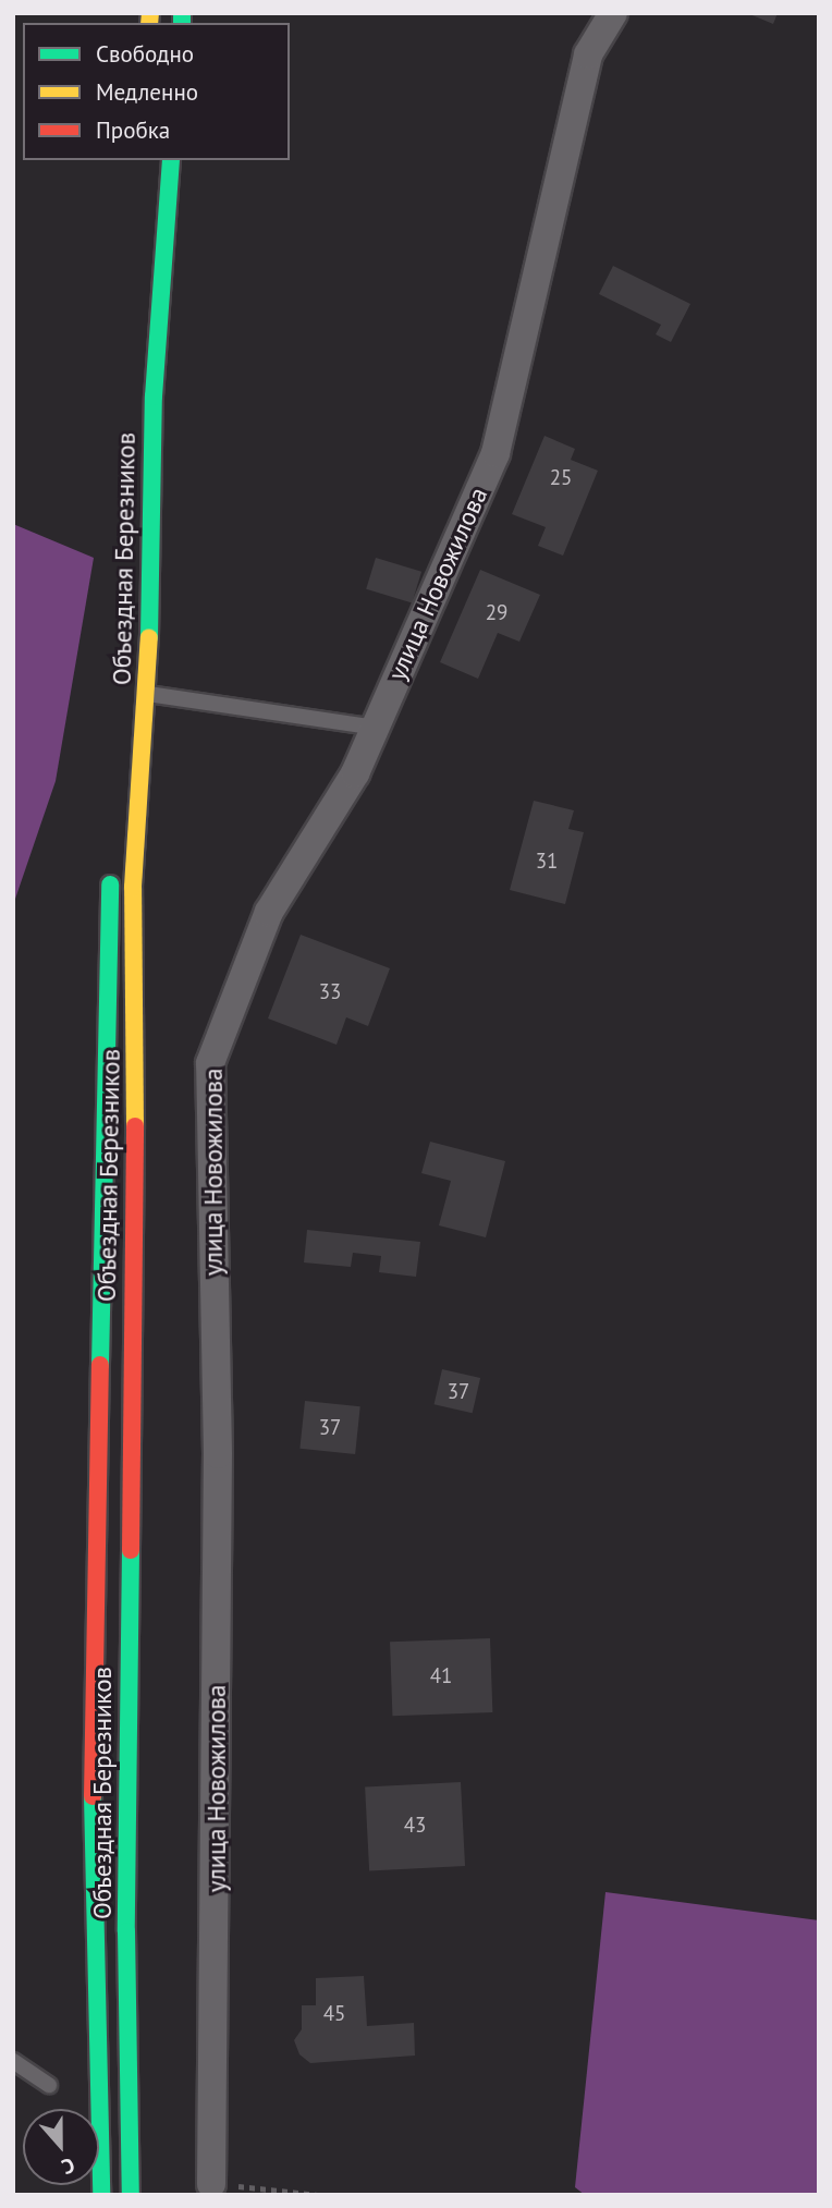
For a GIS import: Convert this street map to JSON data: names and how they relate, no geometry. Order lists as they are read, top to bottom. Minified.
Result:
{"streets":{"highway":["Объездная Березников"],"street":["улица Новожилова"]},"house_numbers":["25","29","31","33","37","37","41","43","45"],"legend":["Свободно","Медленно","Пробка"],"north":"bottom"}
